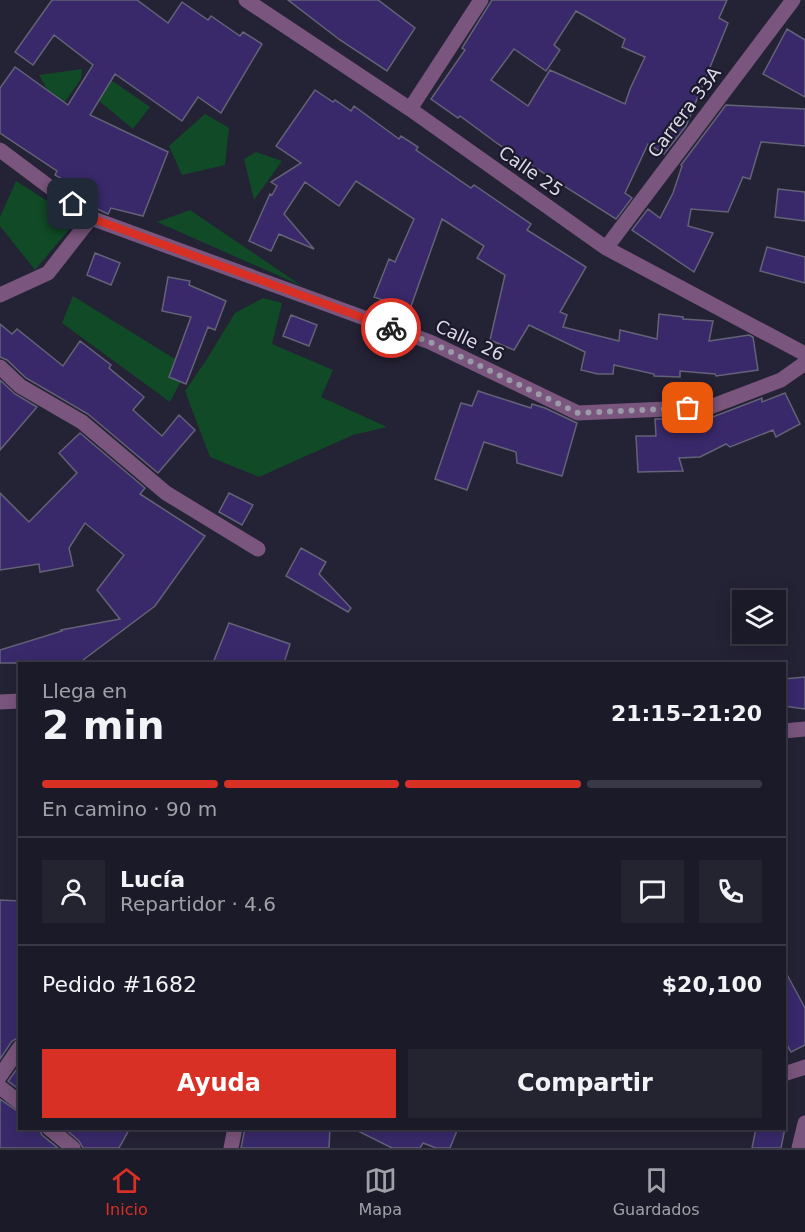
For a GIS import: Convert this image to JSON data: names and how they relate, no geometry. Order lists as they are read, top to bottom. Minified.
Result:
{"streets":{"street":["Carrera 33A","Calle 25","Calle 26"]},"crossings":[["Carrera 33A","Calle 25"]],"page":{"heading":["2 min","Llega en","21:15–21:20"],"panel":["Lucía","Repartidor · 4.6","Pedido #1682","$20,100"],"bar":"En camino · 90 m","buttons":["Ayuda","Compartir"],"tabs":["Inicio","Mapa","Guardados"]}}
